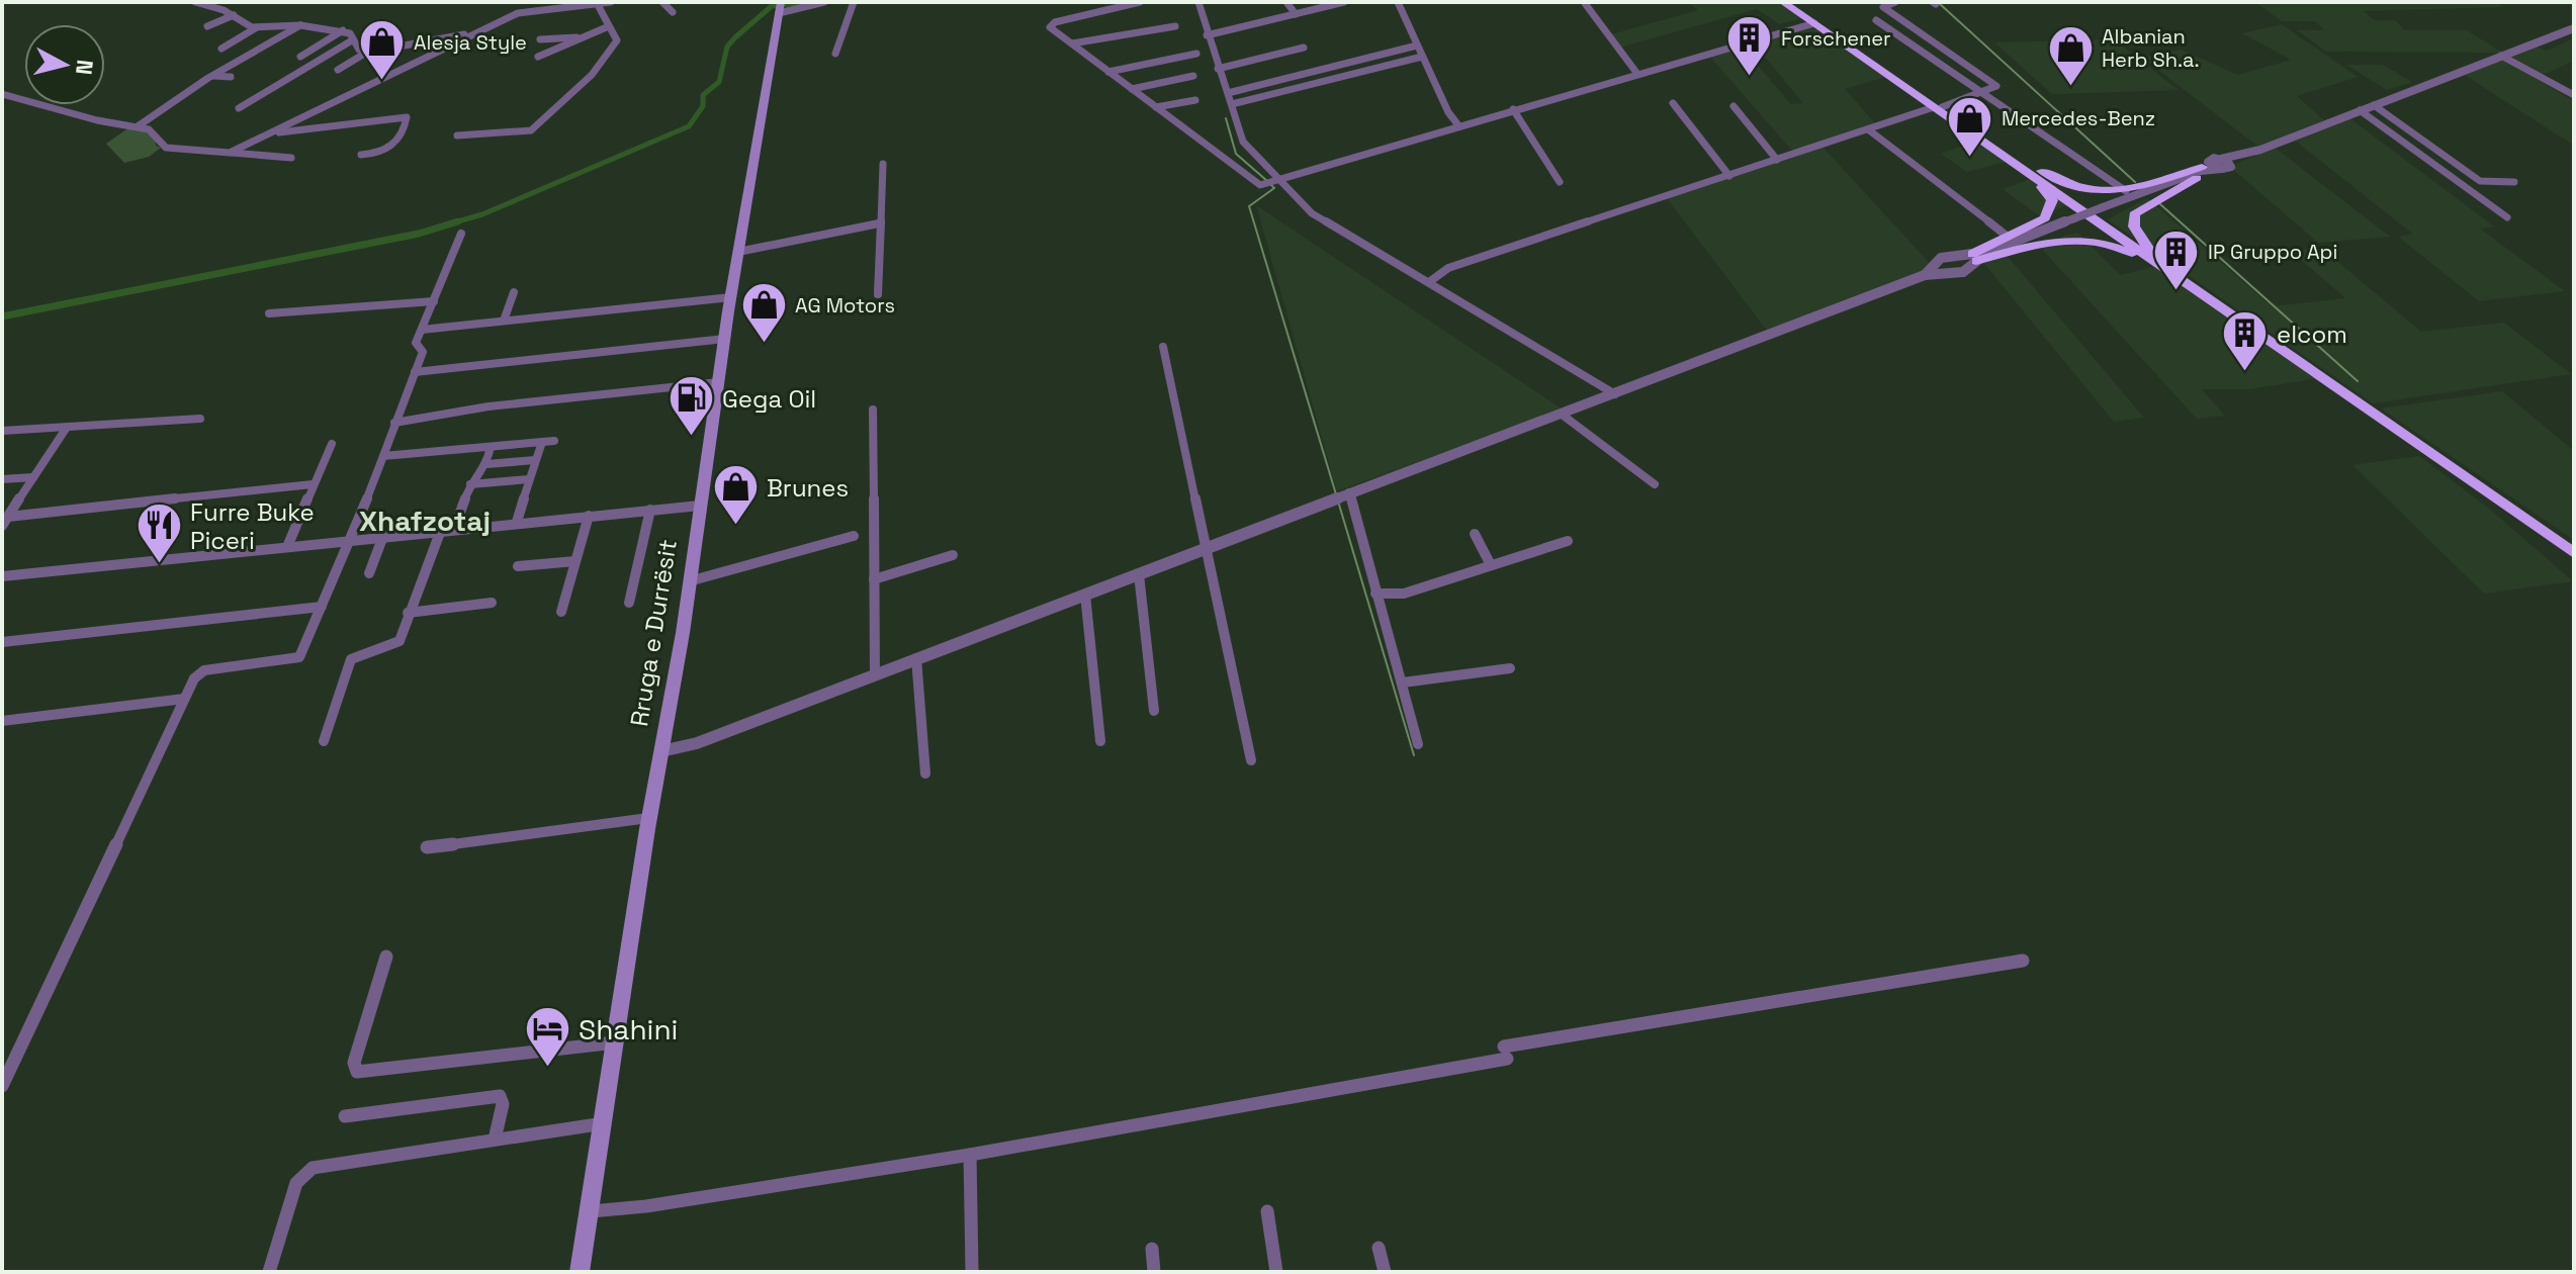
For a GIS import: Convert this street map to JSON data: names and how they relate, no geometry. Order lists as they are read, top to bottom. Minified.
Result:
{"streets":{"main road":["Rruga e Durrësit"]},"districts":["Xhafzotaj"],"places":{"building":["Forschener","IP Gruppo Api","elcom"],"shop":["Alesja Style","Albanian Herb Sh.a.","Mercedes-Benz","AG Motors","Brunes"],"fuel station":["Gega Oil"],"restaurant":["Furre Buke Piceri"],"hotel":["Shahini"]},"north":"right"}
